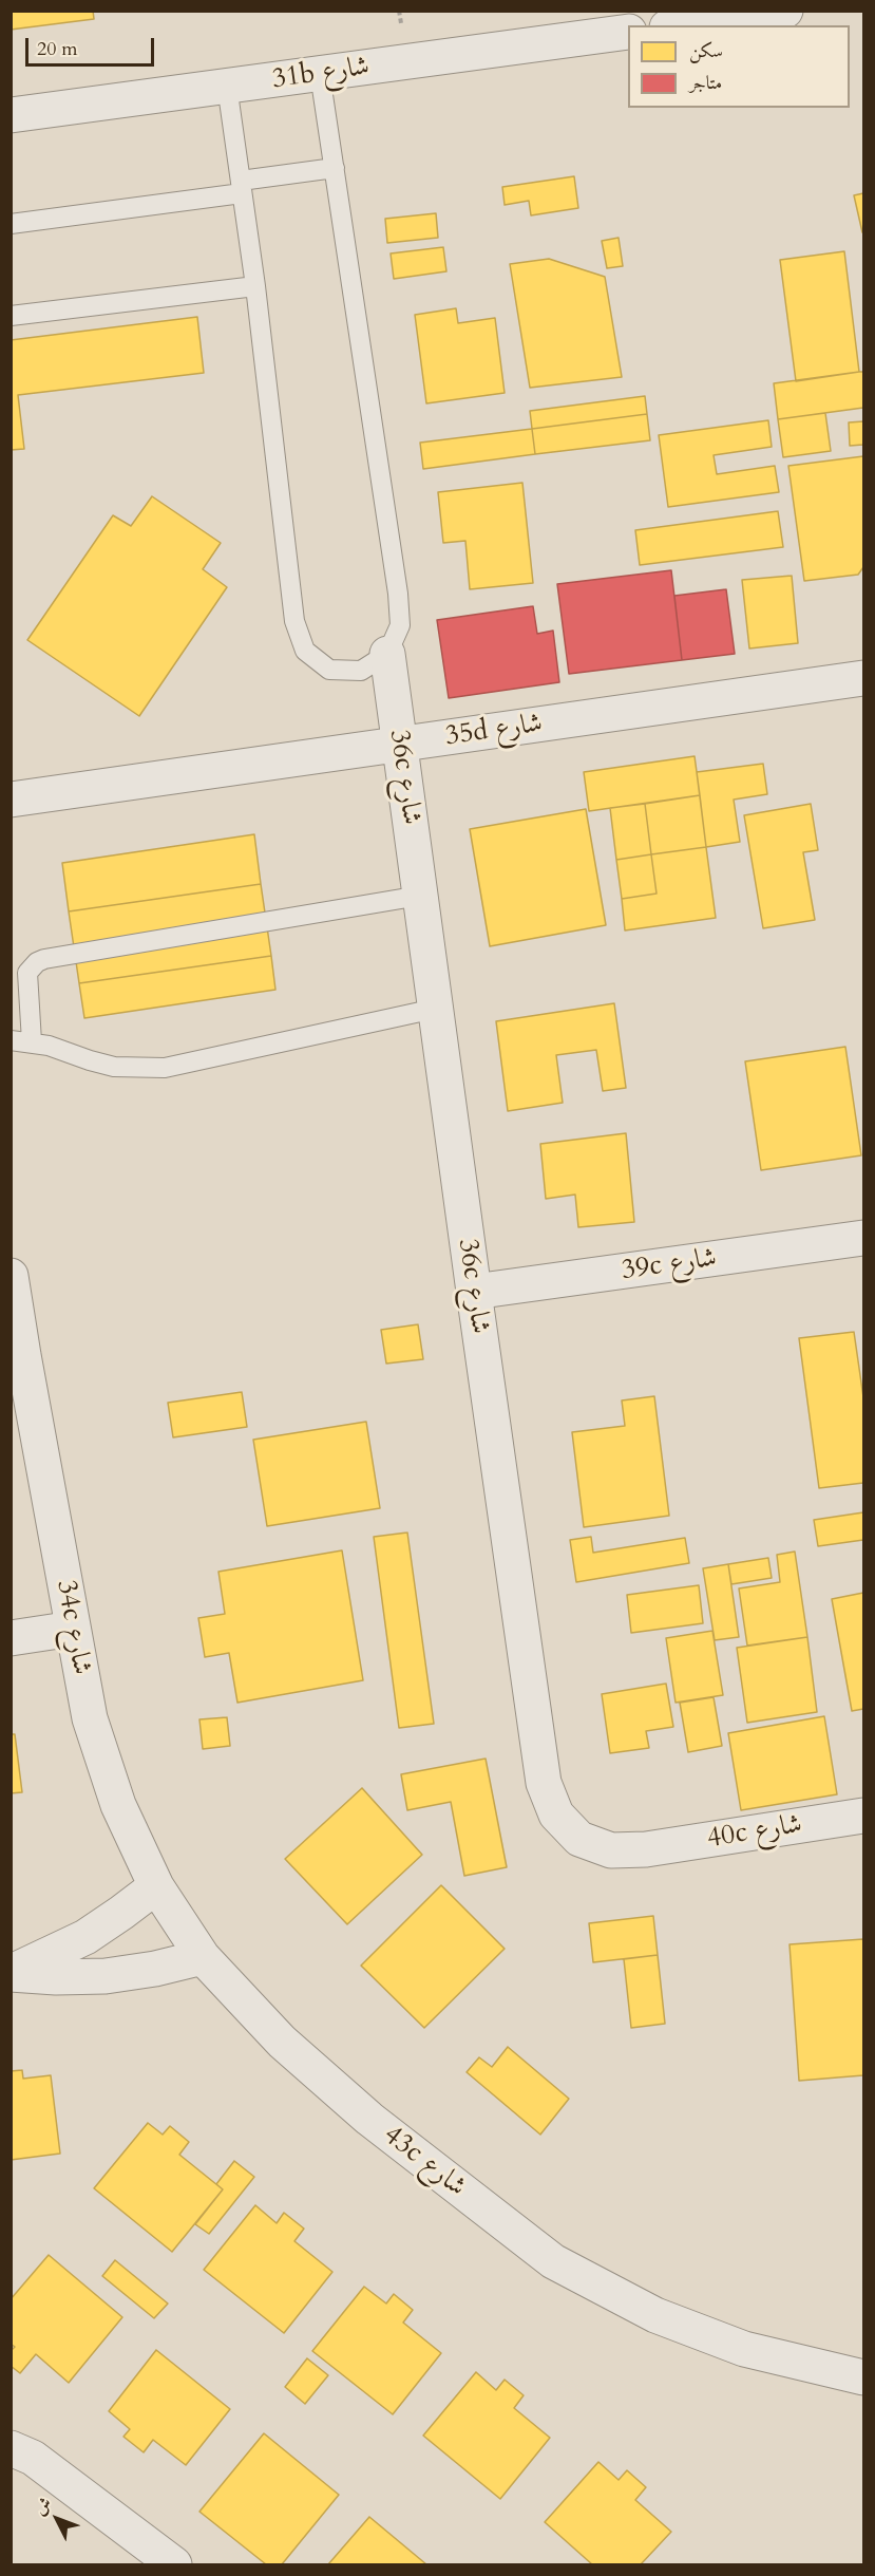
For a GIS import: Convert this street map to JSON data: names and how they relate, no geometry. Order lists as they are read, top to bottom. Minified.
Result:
{"streets":{"street":["31b شارع","35d شارع","36c شارع","39c شارع","34c شارع","40c شارع","43c شارع"]},"crossings":[["35d شارع","36c شارع"],["36c شارع","39c شارع"],["36c شارع","40c شارع"],["34c شارع","43c شارع"]],"legend":["سكن","متاجر"],"scale_bar":"20 m","north":"top left"}
